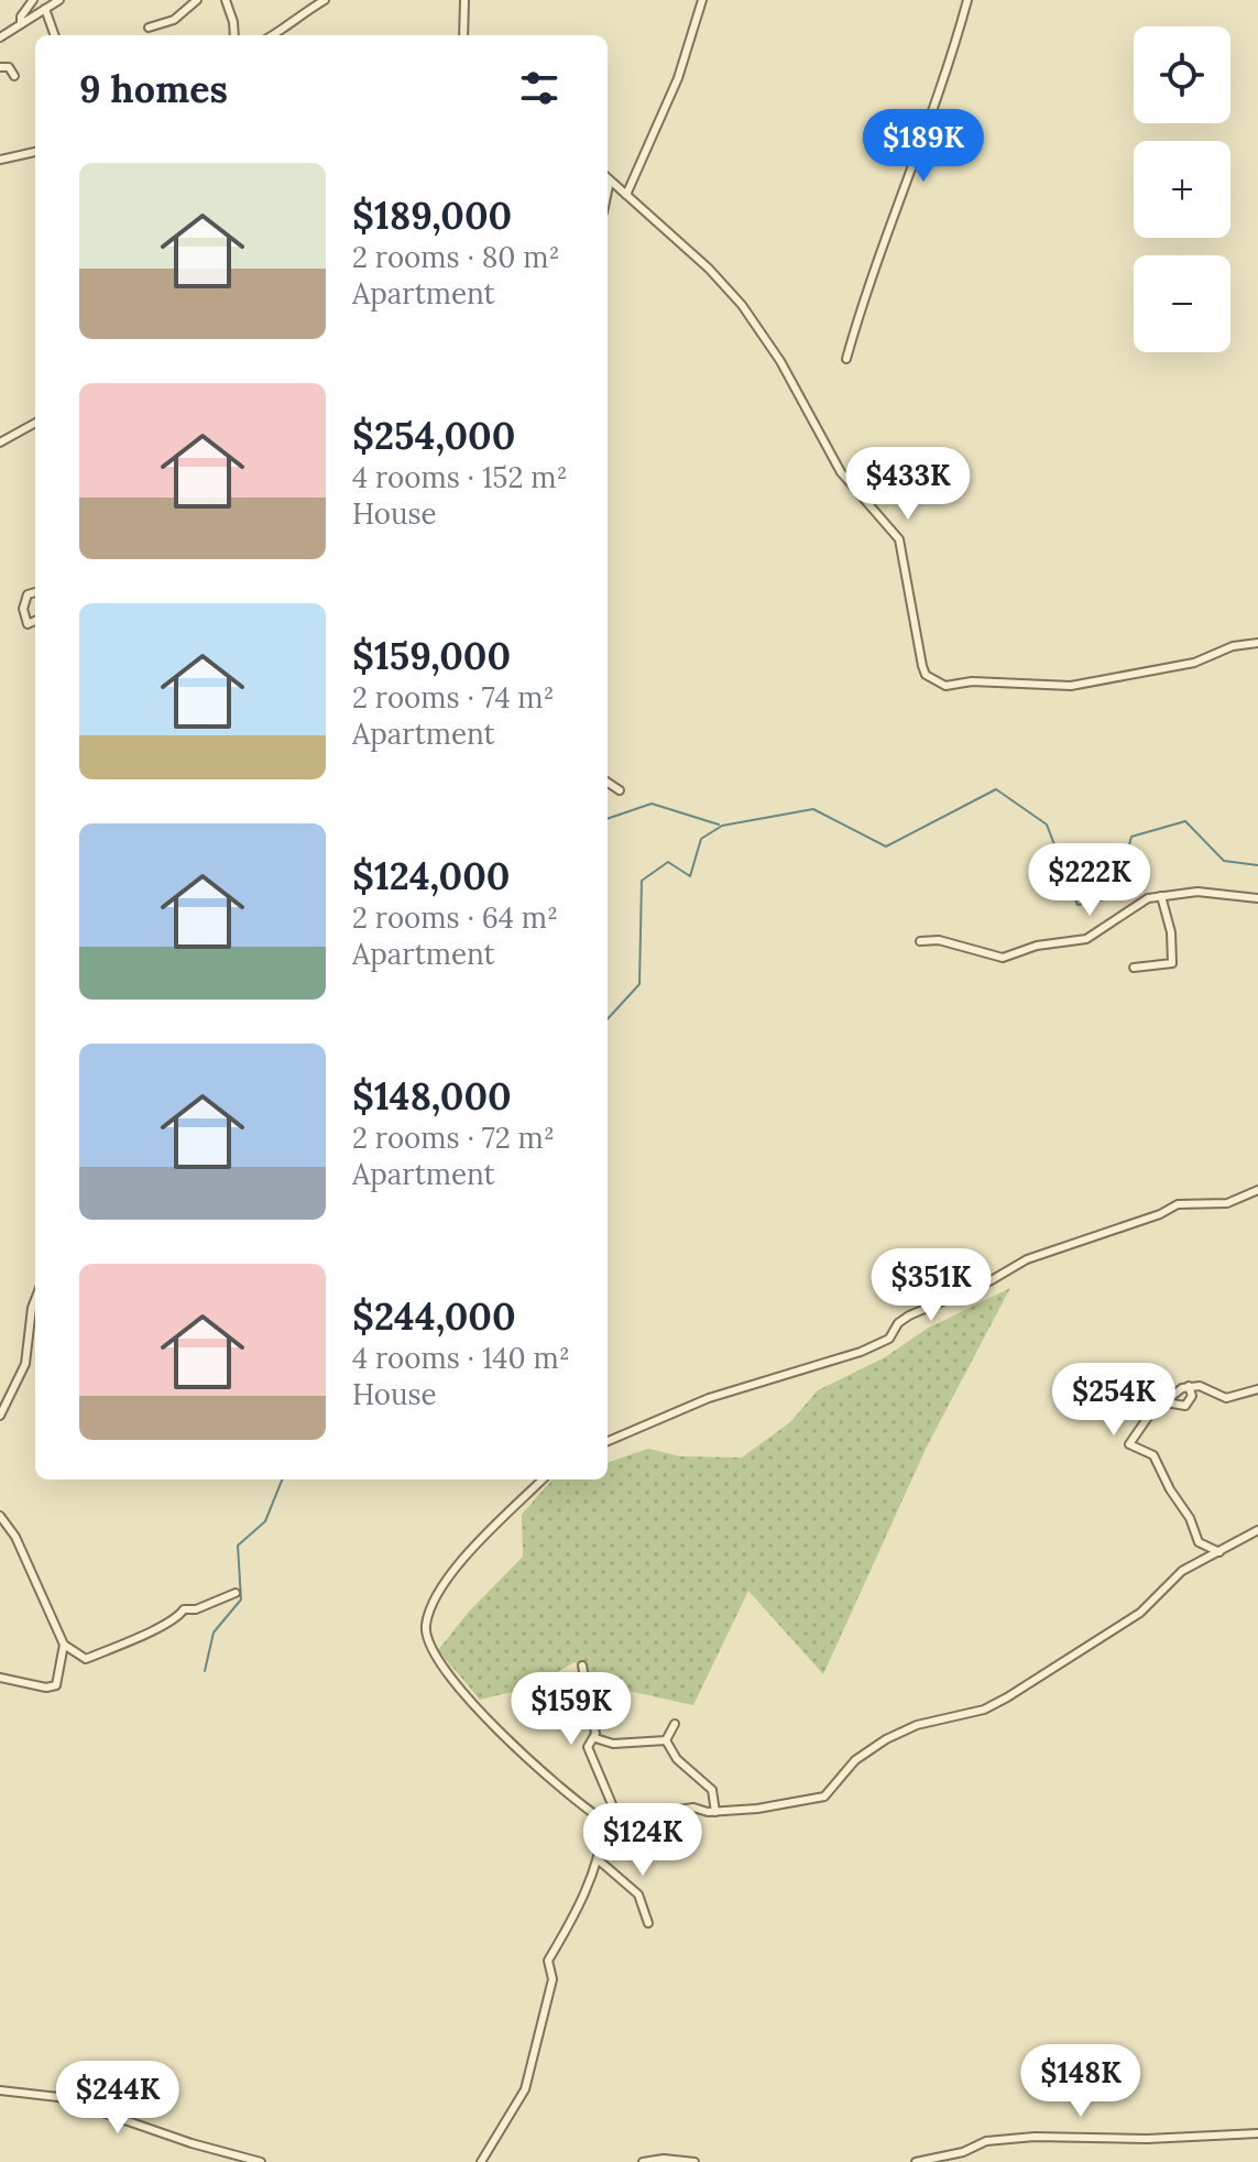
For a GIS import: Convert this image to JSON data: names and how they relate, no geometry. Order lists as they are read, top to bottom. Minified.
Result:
{"page":{"map_buttons":["+","−"],"heading":"9 homes","price":["$189K","$433K","$222K","$351K","$254K","$159K","$124K","$148K","$244K"],"list":[{"name":"$189,000","note":"2 rooms · 80 m² · Apartment"},{"name":"$254,000","note":"4 rooms · 152 m² · House"},{"name":"$159,000","note":"2 rooms · 74 m² · Apartment"},{"name":"$124,000","note":"2 rooms · 64 m² · Apartment"},{"name":"$148,000","note":"2 rooms · 72 m² · Apartment"},{"name":"$244,000","note":"4 rooms · 140 m² · House"}]}}
